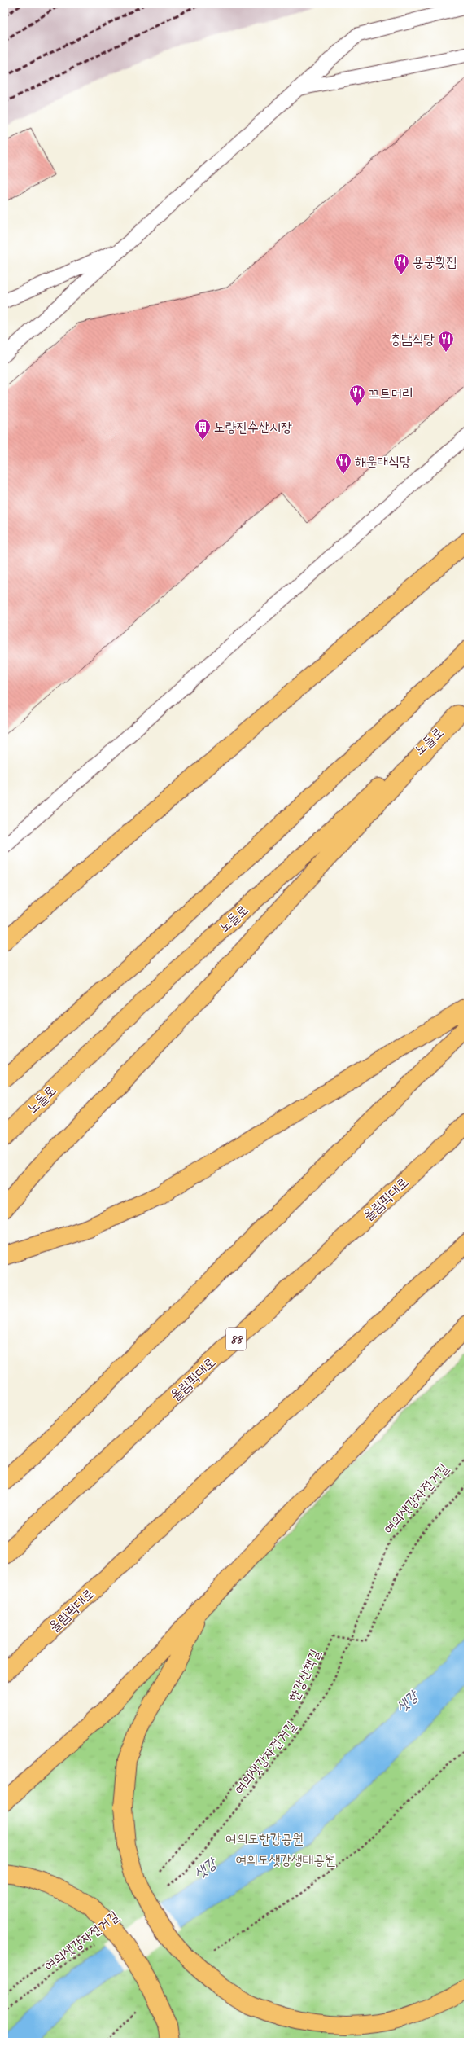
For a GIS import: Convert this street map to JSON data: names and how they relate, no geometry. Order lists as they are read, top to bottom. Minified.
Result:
{"streets":{"main road":["노들로","올림픽대로","88"],"path":["여의샛강자전거길","한강산책길"]},"crossings":[["여의샛강자전거길","한강산책길"]],"water":["샛강"],"parks":["여의도한강공원","여의도샛강생태공원"],"places":{"restaurant":["용궁횟집","충남식당","끄트머리","해운대식당"],"building":["노량진수산시장"]}}
